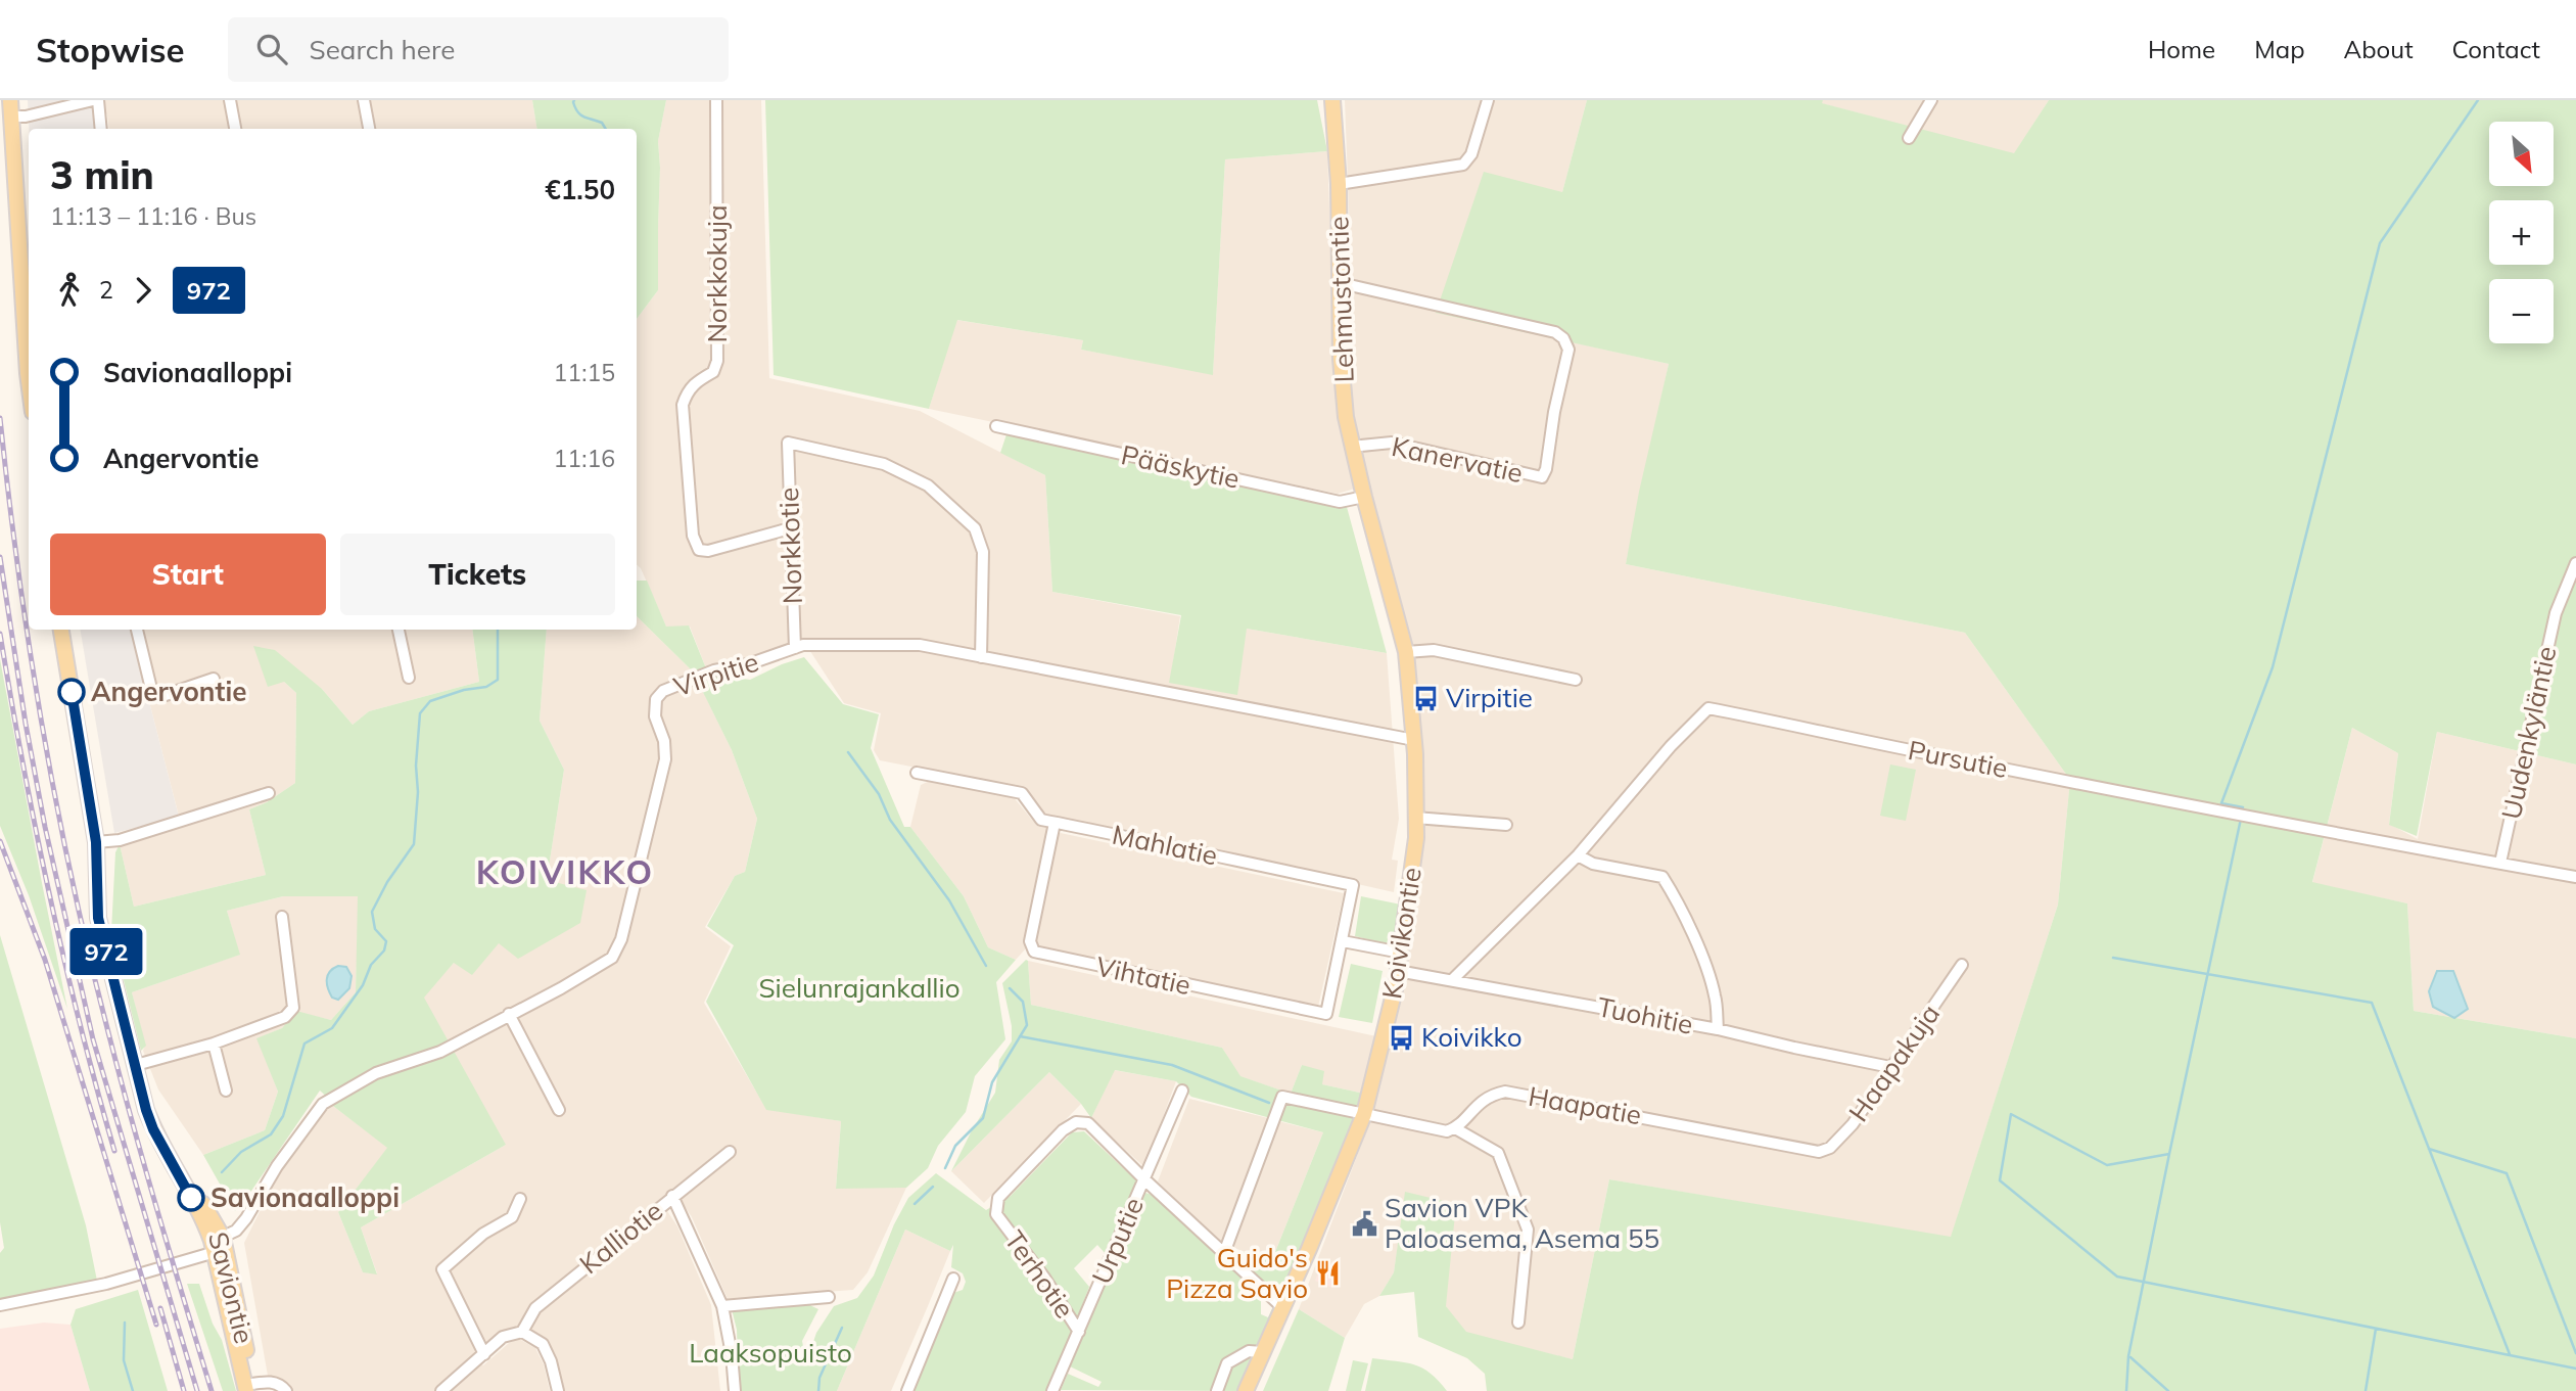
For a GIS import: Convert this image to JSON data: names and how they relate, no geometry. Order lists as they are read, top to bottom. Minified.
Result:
{"streets":{"main road":["Lehmustontie","Koivikontie","Saviontie"],"street":["Norkkokuja","Kanervatie","Pääskytie","Norkkotie","Virpitie","Uudenkyläntie","Pursutie","Mahlatie","Vihtatie","Tuohitie","Haapakuja","Haapatie","Kalliotie","Urputie","Terhotie"]},"crossings":[["Norkkokuja","Norkkotie"],["Lehmustontie","Kanervatie"],["Lehmustontie","Pääskytie"],["Lehmustontie","Koivikontie"],["Pääskytie","Koivikontie"],["Norkkotie","Virpitie"],["Virpitie","Koivikontie"],["Virpitie","Saviontie"],["Uudenkyläntie","Pursutie"],["Pursutie","Tuohitie"],["Mahlatie","Vihtatie"],["Koivikontie","Tuohitie"],["Tuohitie","Haapakuja"],["Haapakuja","Haapatie"],["Urputie","Terhotie"]],"districts":["KOIVIKKO"],"parks":["Sielunrajankallio","Laaksopuisto"],"places":{"other":["Angervontie","Savionaalloppi"],"bus stop":["Virpitie","Koivikko"],"public building":["Savion VPK Paloasema, Asema 55"],"restaurant":["Guido's Pizza Savio"]},"lines":["bus line 972"],"north":"bottom right","page":{"header":"Stopwise","search":"Search here","nav":["Home","Map","About","Contact"],"on_map":"972","map_buttons":["+","−"],"heading":["3 min","11:13 – 11:16 · Bus","€1.50"],"legs":["2","972"],"list":[{"name":"Savionaalloppi","value":"11:15"},{"name":"Angervontie","value":"11:16"}],"buttons":["Start","Tickets"]}}
